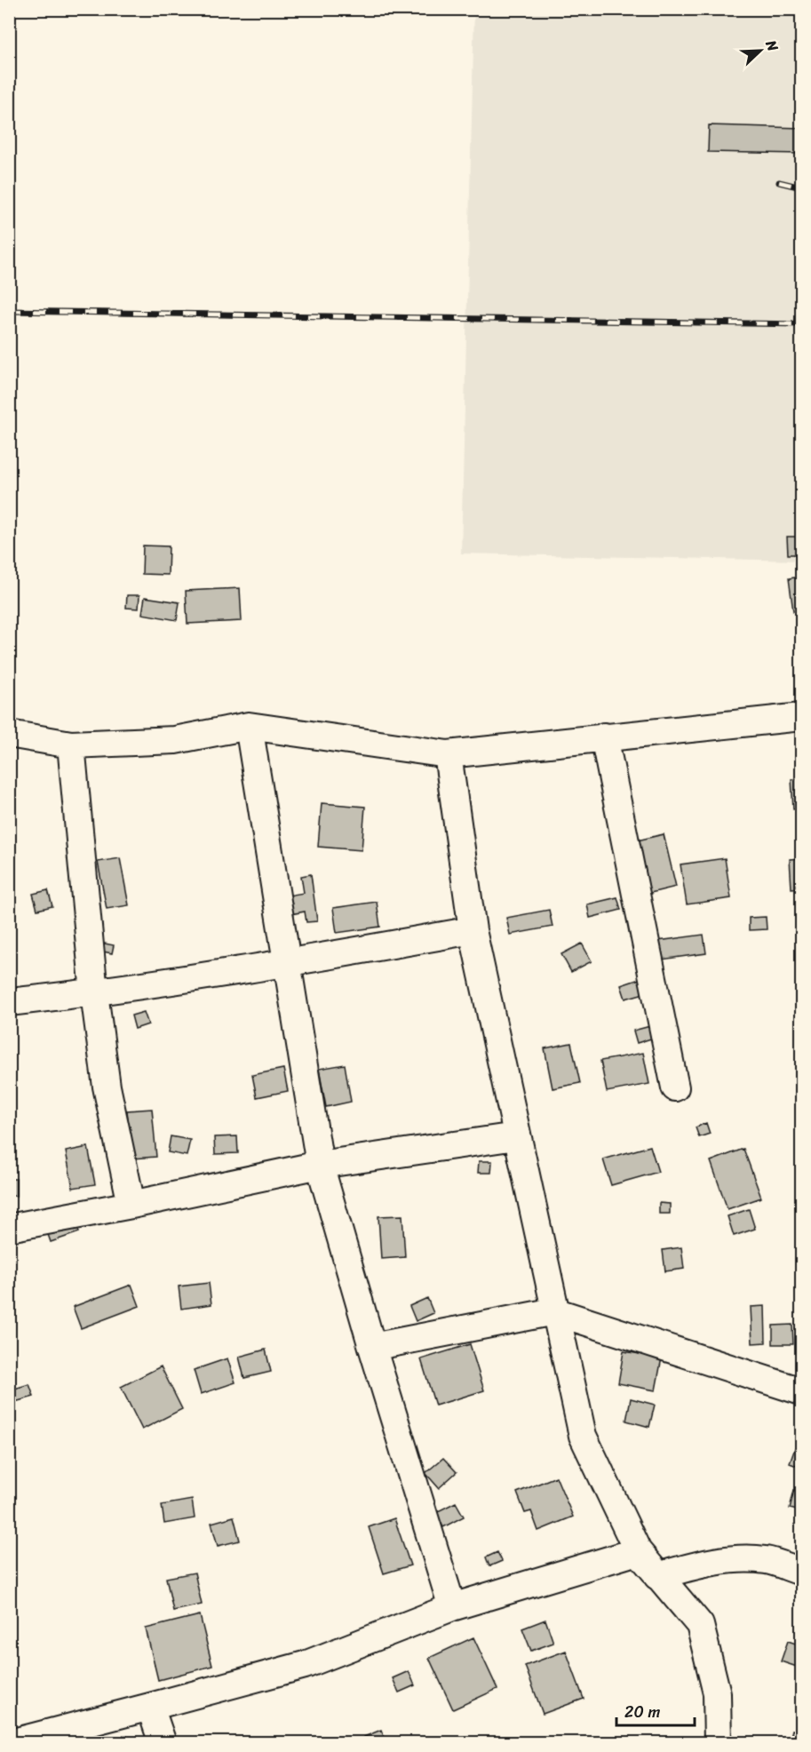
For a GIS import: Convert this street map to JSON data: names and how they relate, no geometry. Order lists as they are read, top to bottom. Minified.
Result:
{"scale_bar":"20 m","north":"top right"}
